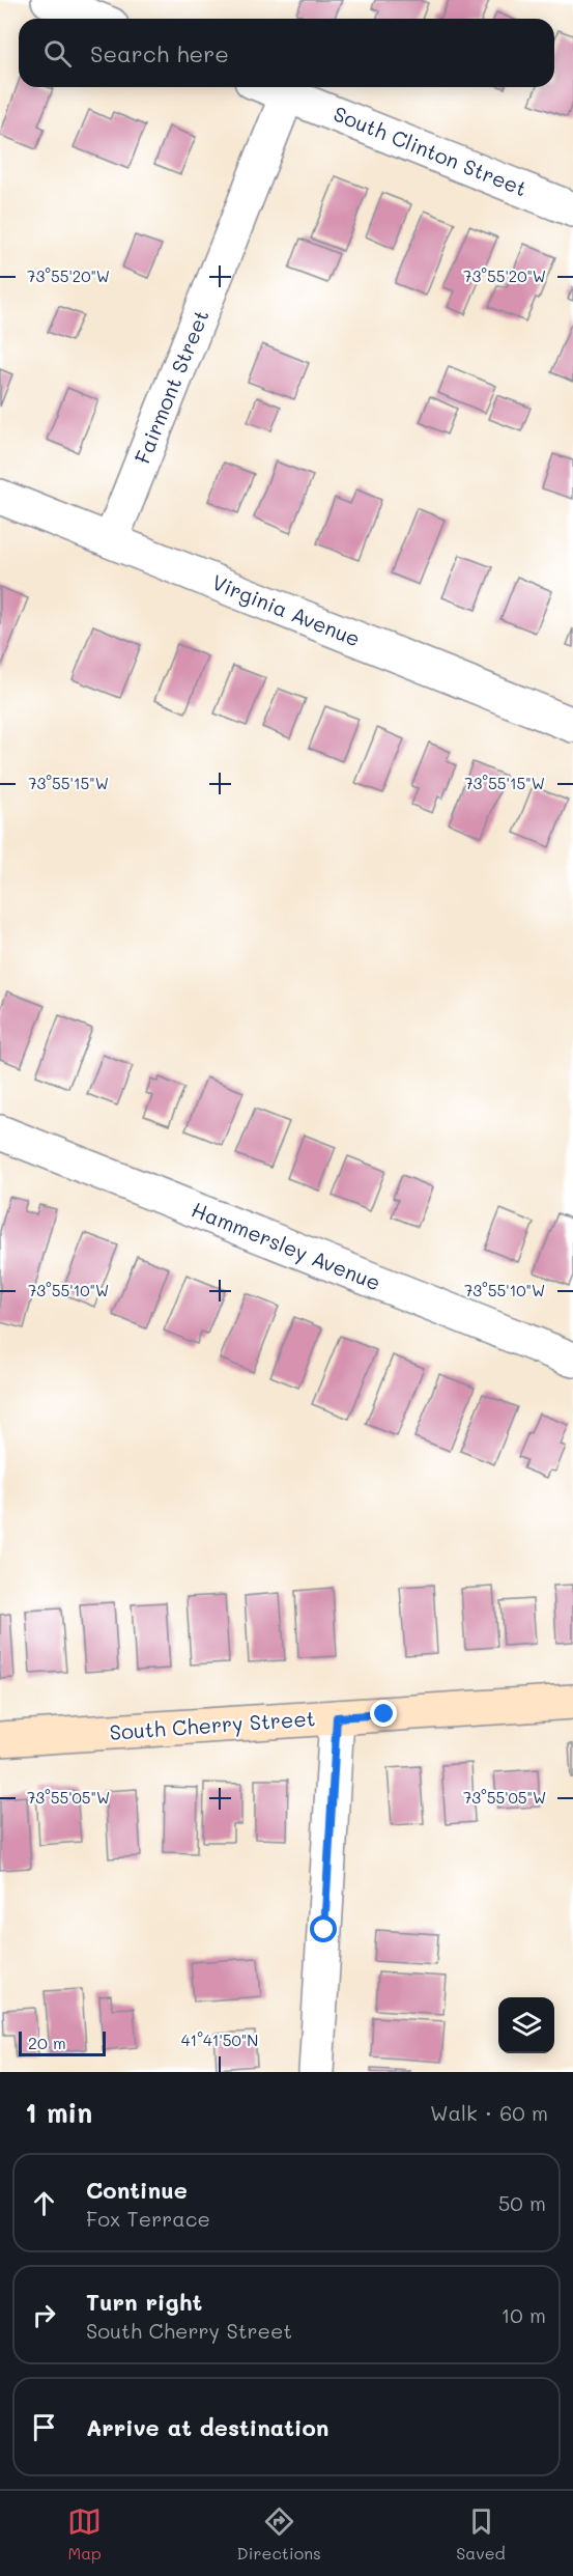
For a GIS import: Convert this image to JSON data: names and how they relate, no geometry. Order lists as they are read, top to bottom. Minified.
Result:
{"streets":{"street":["South Clinton Street","Fairmont Street","Virginia Avenue","Hammersley Avenue","South Cherry Street"]},"crossings":[["South Clinton Street","Fairmont Street"],["Fairmont Street","Virginia Avenue"]],"scale_bar":"20 m","page":{"search":"Search here","scale":"20 m","heading":["1 min","Walk · 60 m"],"list":[["Continue","Fox Terrace","50 m"],["Turn right","South Cherry Street","10 m"],"Arrive at destination"],"nav":["Map","Directions","Saved"]},"coordinates":["73°55'20\"W","73°55'15\"W","73°55'10\"W","73°55'05\"W","41°41'50\"N"]}
